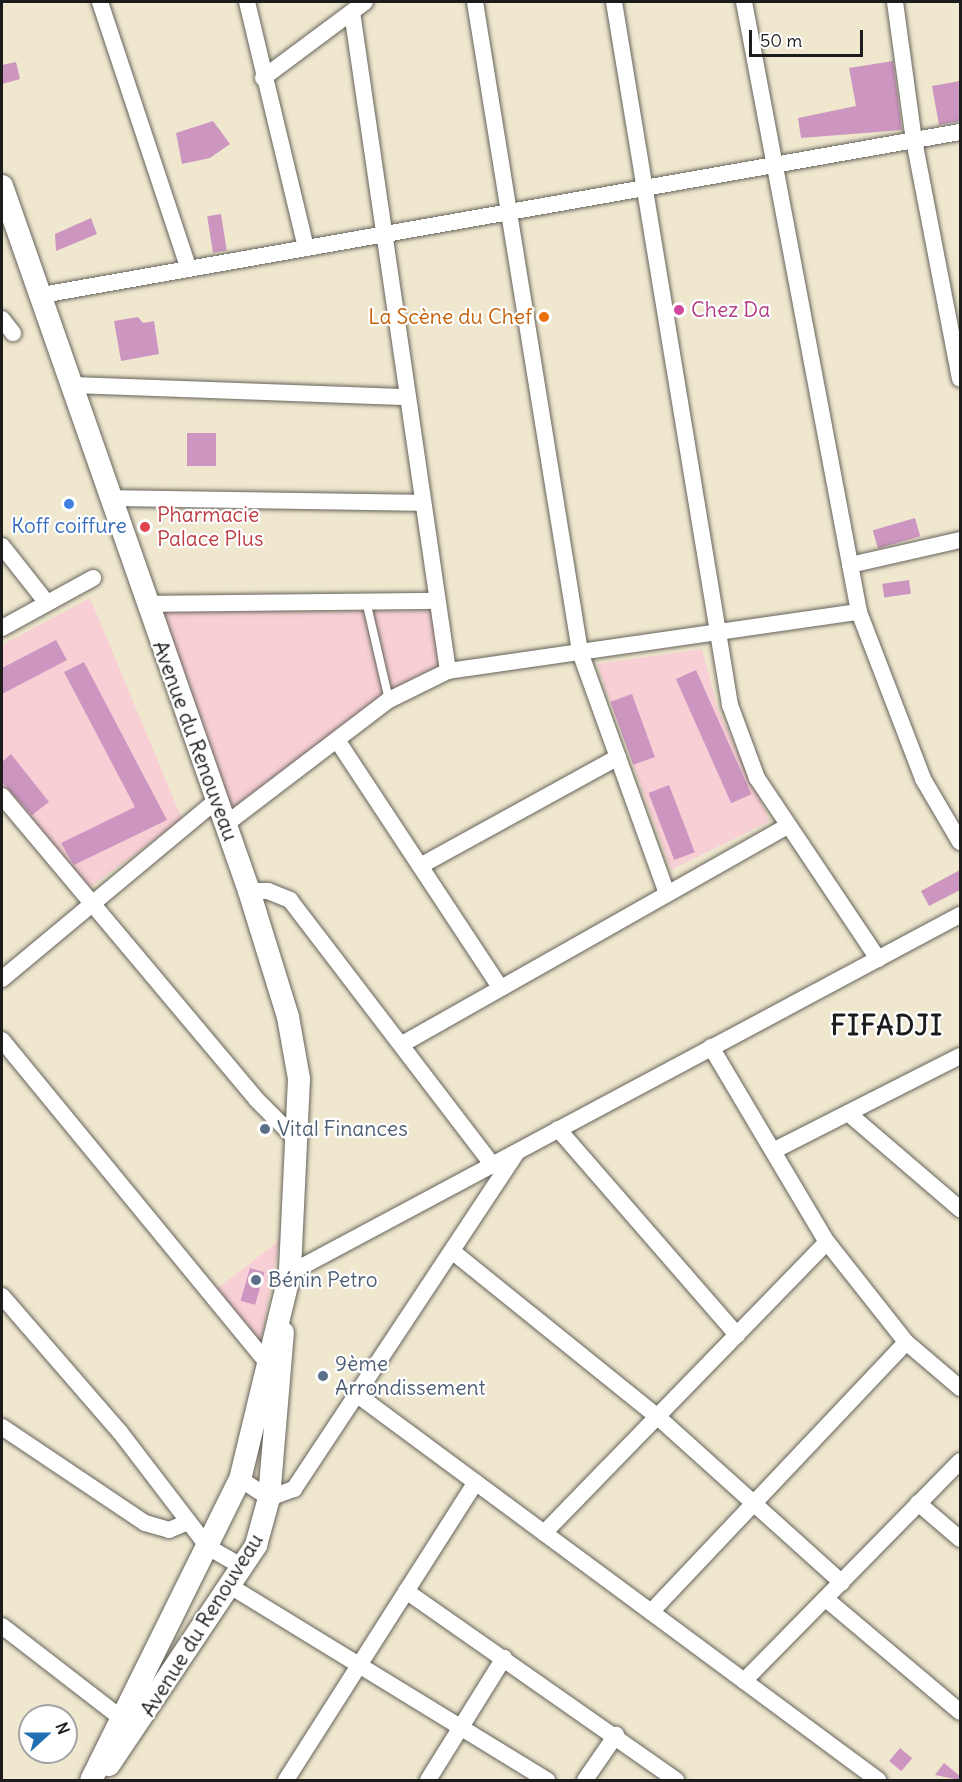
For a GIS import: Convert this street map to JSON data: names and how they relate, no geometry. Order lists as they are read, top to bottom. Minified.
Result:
{"streets":{"main road":["Avenue du Renouveau"]},"districts":["FIFADJI"],"places":["Chez Da","La Scène du Chef","Koff coiffure","Pharmacie Palace Plus","Vital Finances","Bénin Petro","9ème Arrondissement"],"scale_bar":"50 m","north":"right"}
